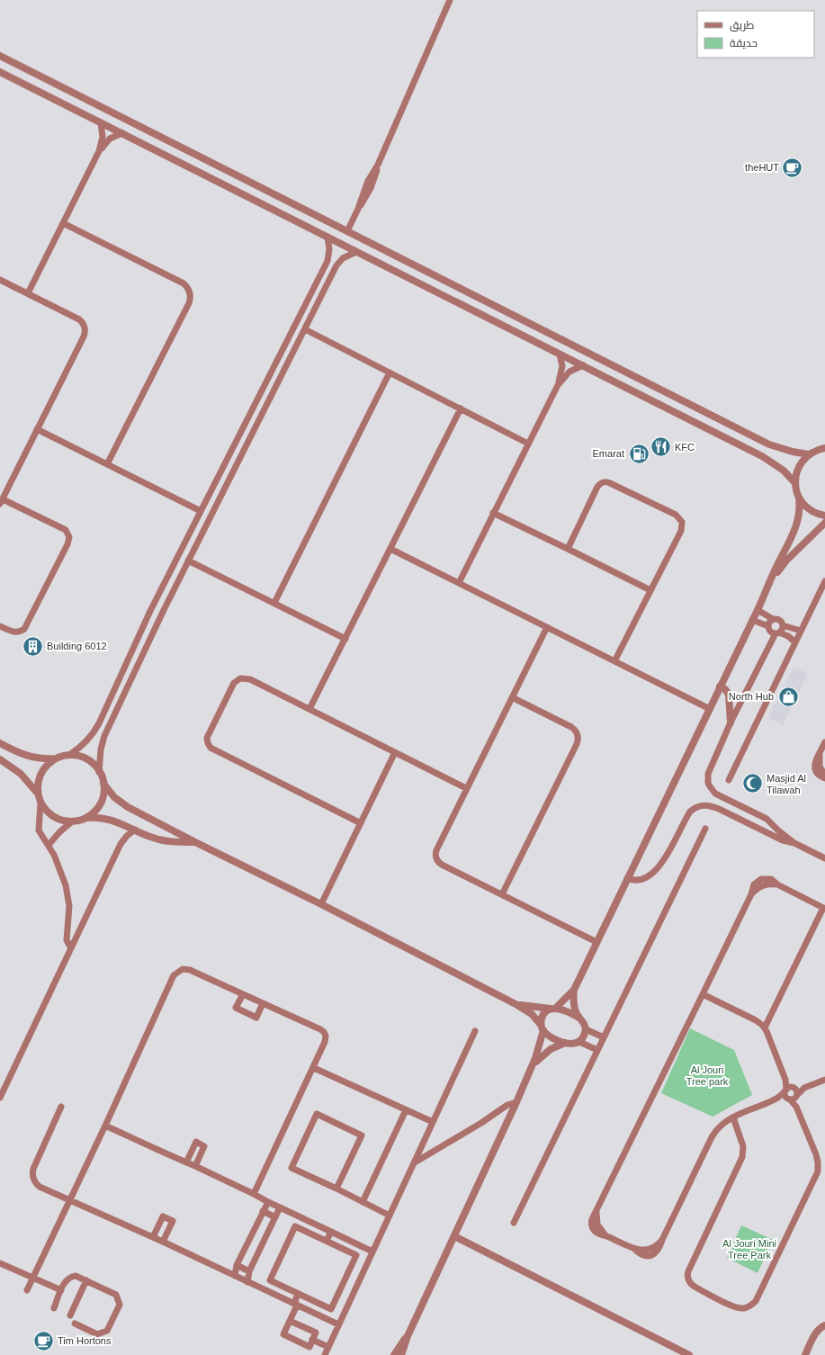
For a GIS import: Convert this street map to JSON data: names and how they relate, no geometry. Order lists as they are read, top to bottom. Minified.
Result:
{"parks":["Al Jouri Tree park","Al Jouri Mini Tree Park"],"places":{"cafe":["theHUT","Tim Hortons"],"restaurant":["KFC"],"fuel station":["Emarat"],"building":["Building 6012"],"shop":["North Hub"],"mosque":["Masjid Al Tilawah"]},"legend":["طريق","حديقة"]}
